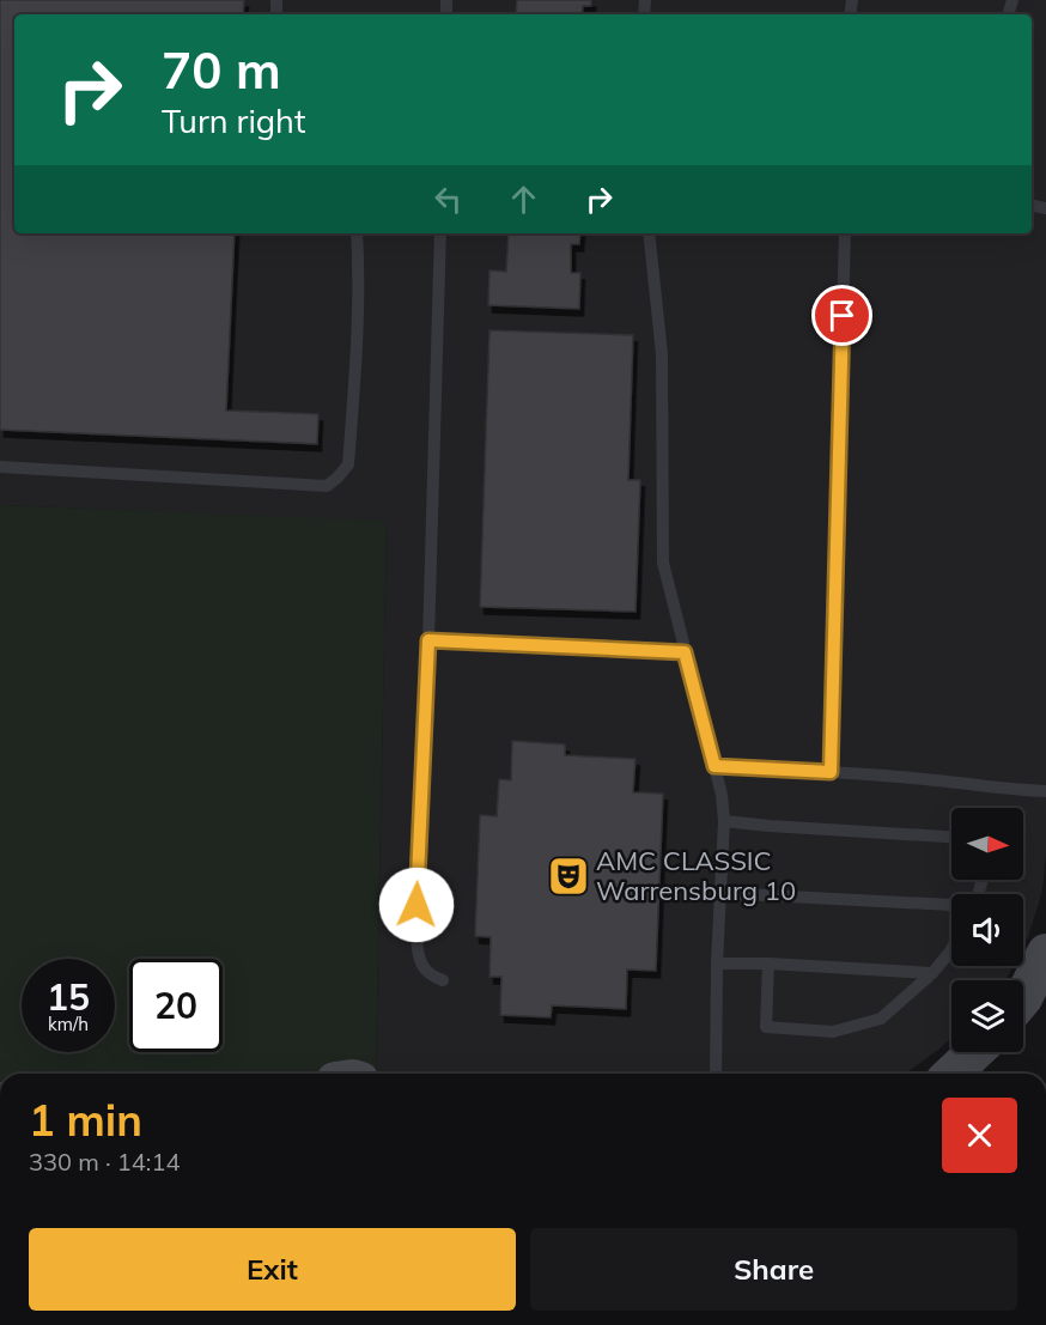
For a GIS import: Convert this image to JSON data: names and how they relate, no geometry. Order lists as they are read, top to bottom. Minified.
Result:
{"places":{"theatre":["AMC CLASSIC Warrensburg 10"]},"north":"right","page":{"turn":["70 m","Turn right"],"speed":"15 km/h","limit":"20","heading":["1 min","330 m · 14:14"],"buttons":["Exit","Share"]}}
